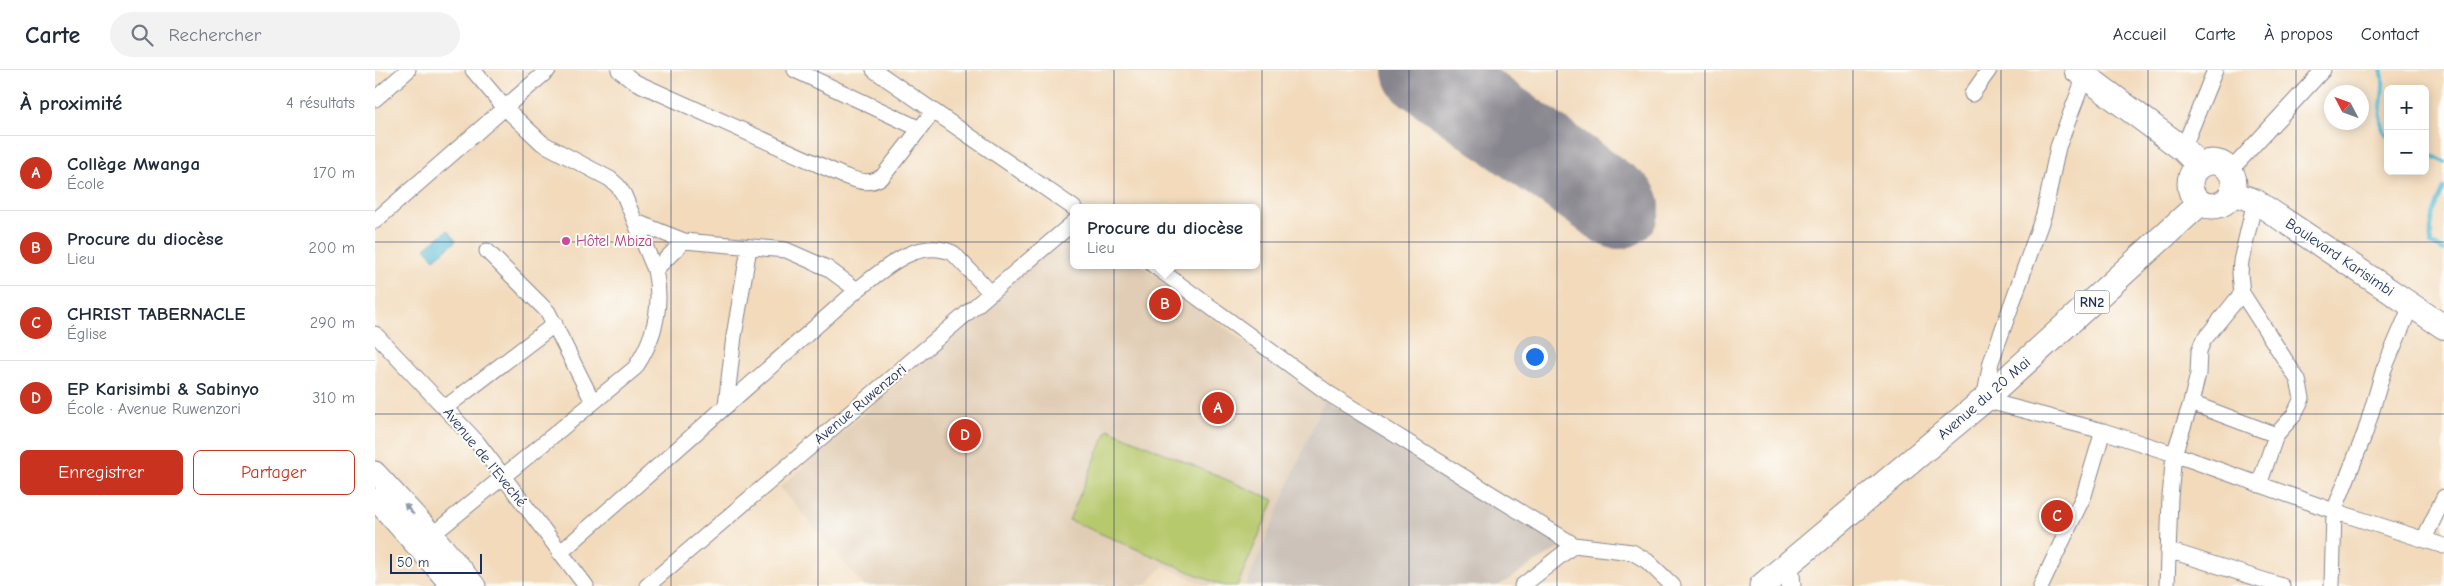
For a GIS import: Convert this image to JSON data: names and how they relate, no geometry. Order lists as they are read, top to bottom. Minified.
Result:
{"streets":{"highway":["RN2","Avenue du 20 Mai"],"main road":["Boulevard Karisimbi"],"street":["Avenue Ruwenzori","Avenue de l'Eveché"]},"places":["Hôtel Mbiza"],"scale_bar":"50 m","north":"top left","page":{"header":"Carte","search":"Rechercher","nav":["Accueil","Carte","À propos","Contact"],"heading":["À proximité","4 résultats"],"map_buttons":["+","−"],"list":[{"mark":"A","name":"Collège Mwanga","note":"École","value":"170 m"},{"mark":"B","name":"Procure du diocèse","note":"Lieu","value":"200 m"},{"mark":"C","name":"CHRIST TABERNACLE","note":"Église","value":"290 m"},{"mark":"D","name":"EP Karisimbi & Sabinyo","note":"École · Avenue Ruwenzori","value":"310 m"}],"popup":["Procure du diocèse","Lieu"],"pins":["B","A","D","C"],"buttons":["Enregistrer","Partager"],"scale":"50 m"}}
